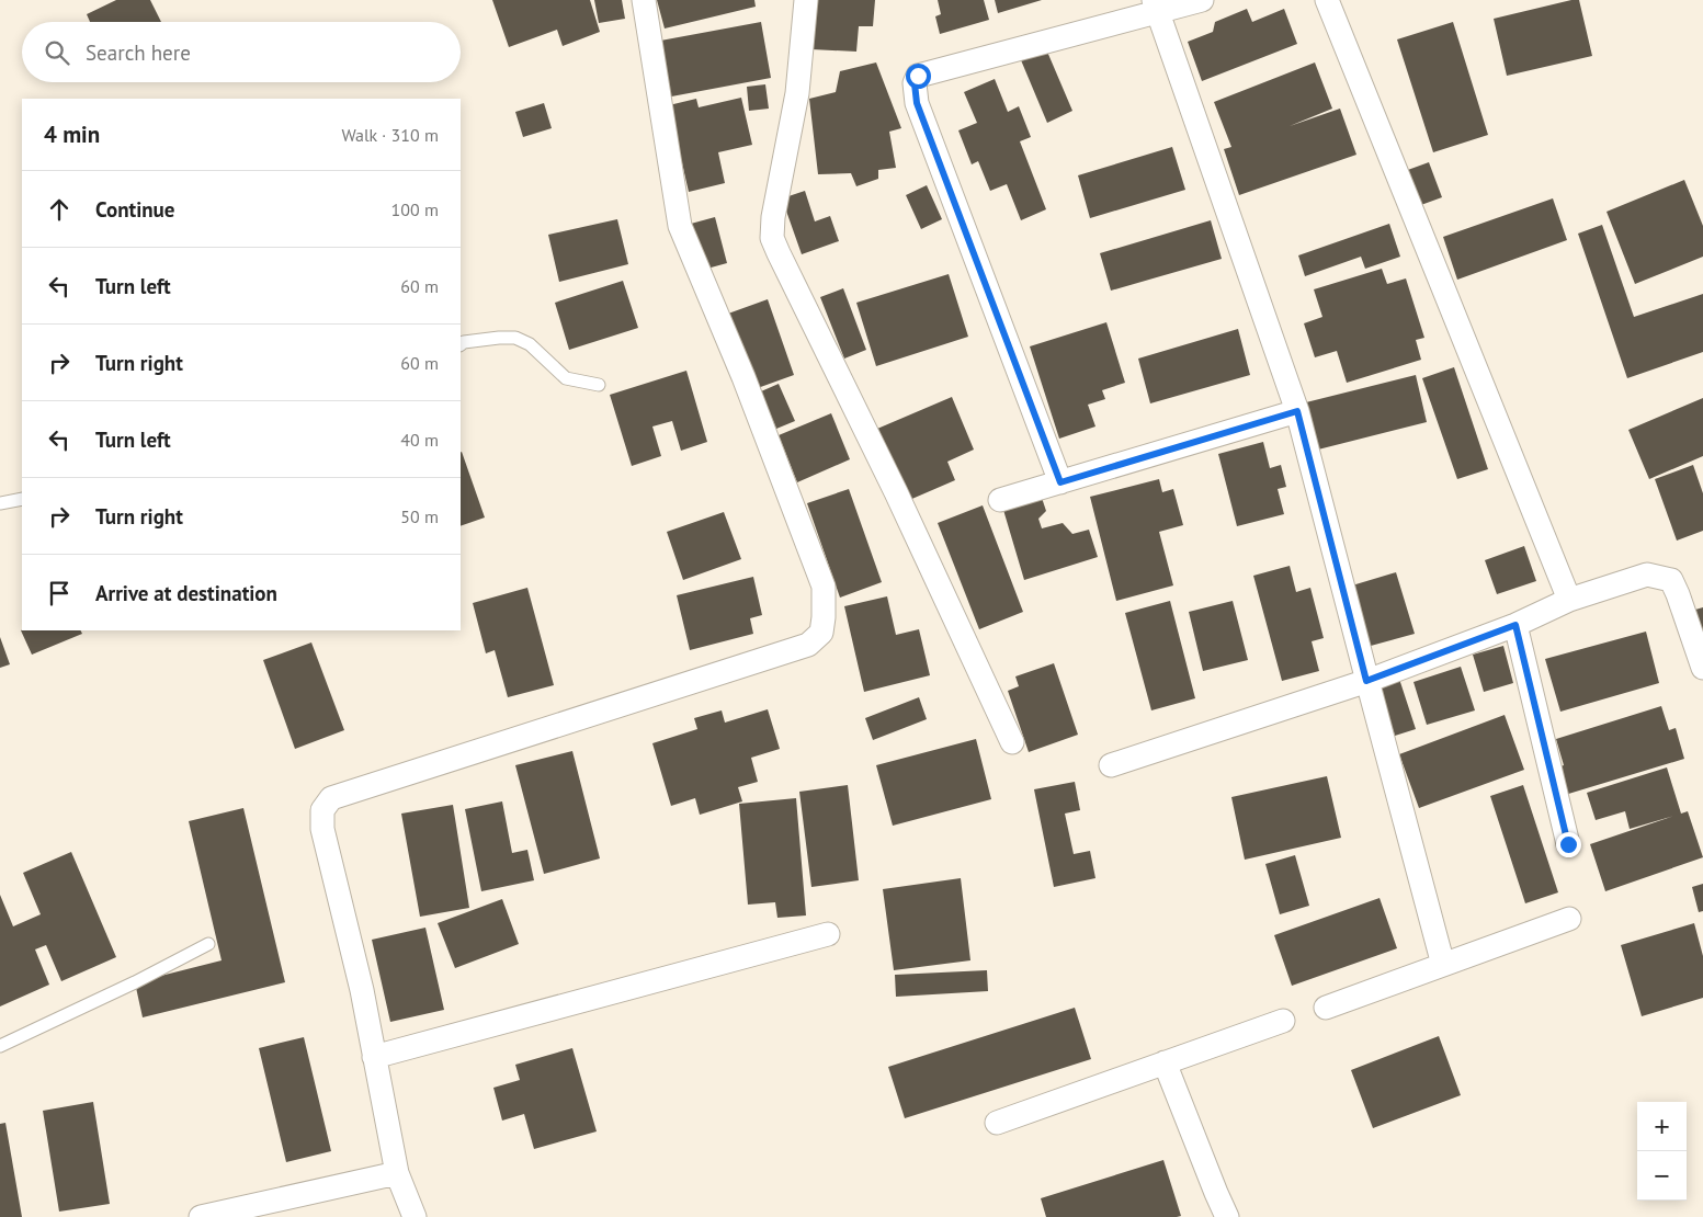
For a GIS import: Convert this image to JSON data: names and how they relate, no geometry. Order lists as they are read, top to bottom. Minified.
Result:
{"page":{"search":"Search here","heading":["4 min","Walk · 310 m"],"list":[["Continue","100 m"],["Turn left","60 m"],["Turn right","60 m"],["Turn left","40 m"],["Turn right","50 m"],"Arrive at destination"],"map_buttons":["+","−"]}}
